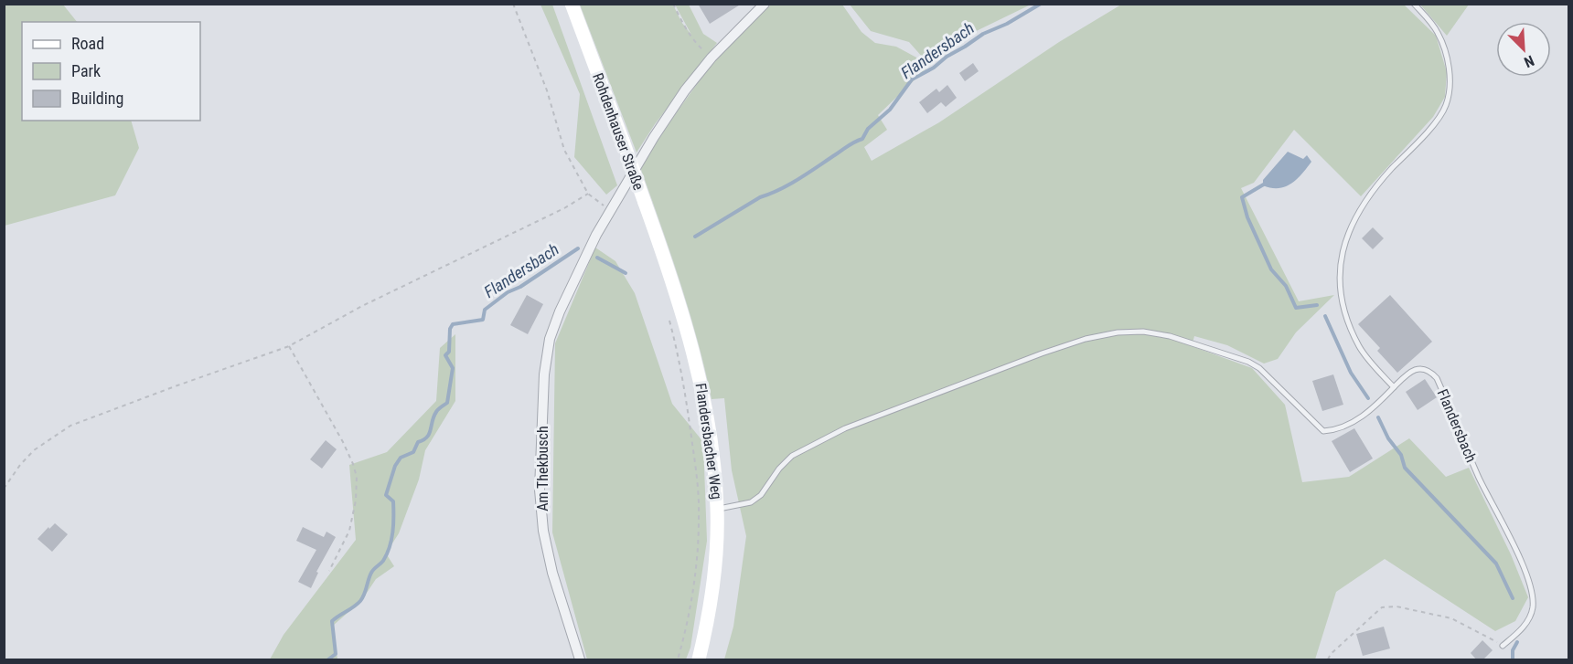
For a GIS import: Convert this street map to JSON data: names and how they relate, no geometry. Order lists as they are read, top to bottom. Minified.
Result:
{"streets":{"main road":["Rohdenhauser Straße","Flandersbacher Weg"],"street":["Am Thekbusch"],"lane":["Flandersbach"]},"crossings":[["Rohdenhauser Straße","Flandersbacher Weg"]],"water":["Flandersbach"],"legend":["Road","Park","Building"],"north":"bottom right"}
